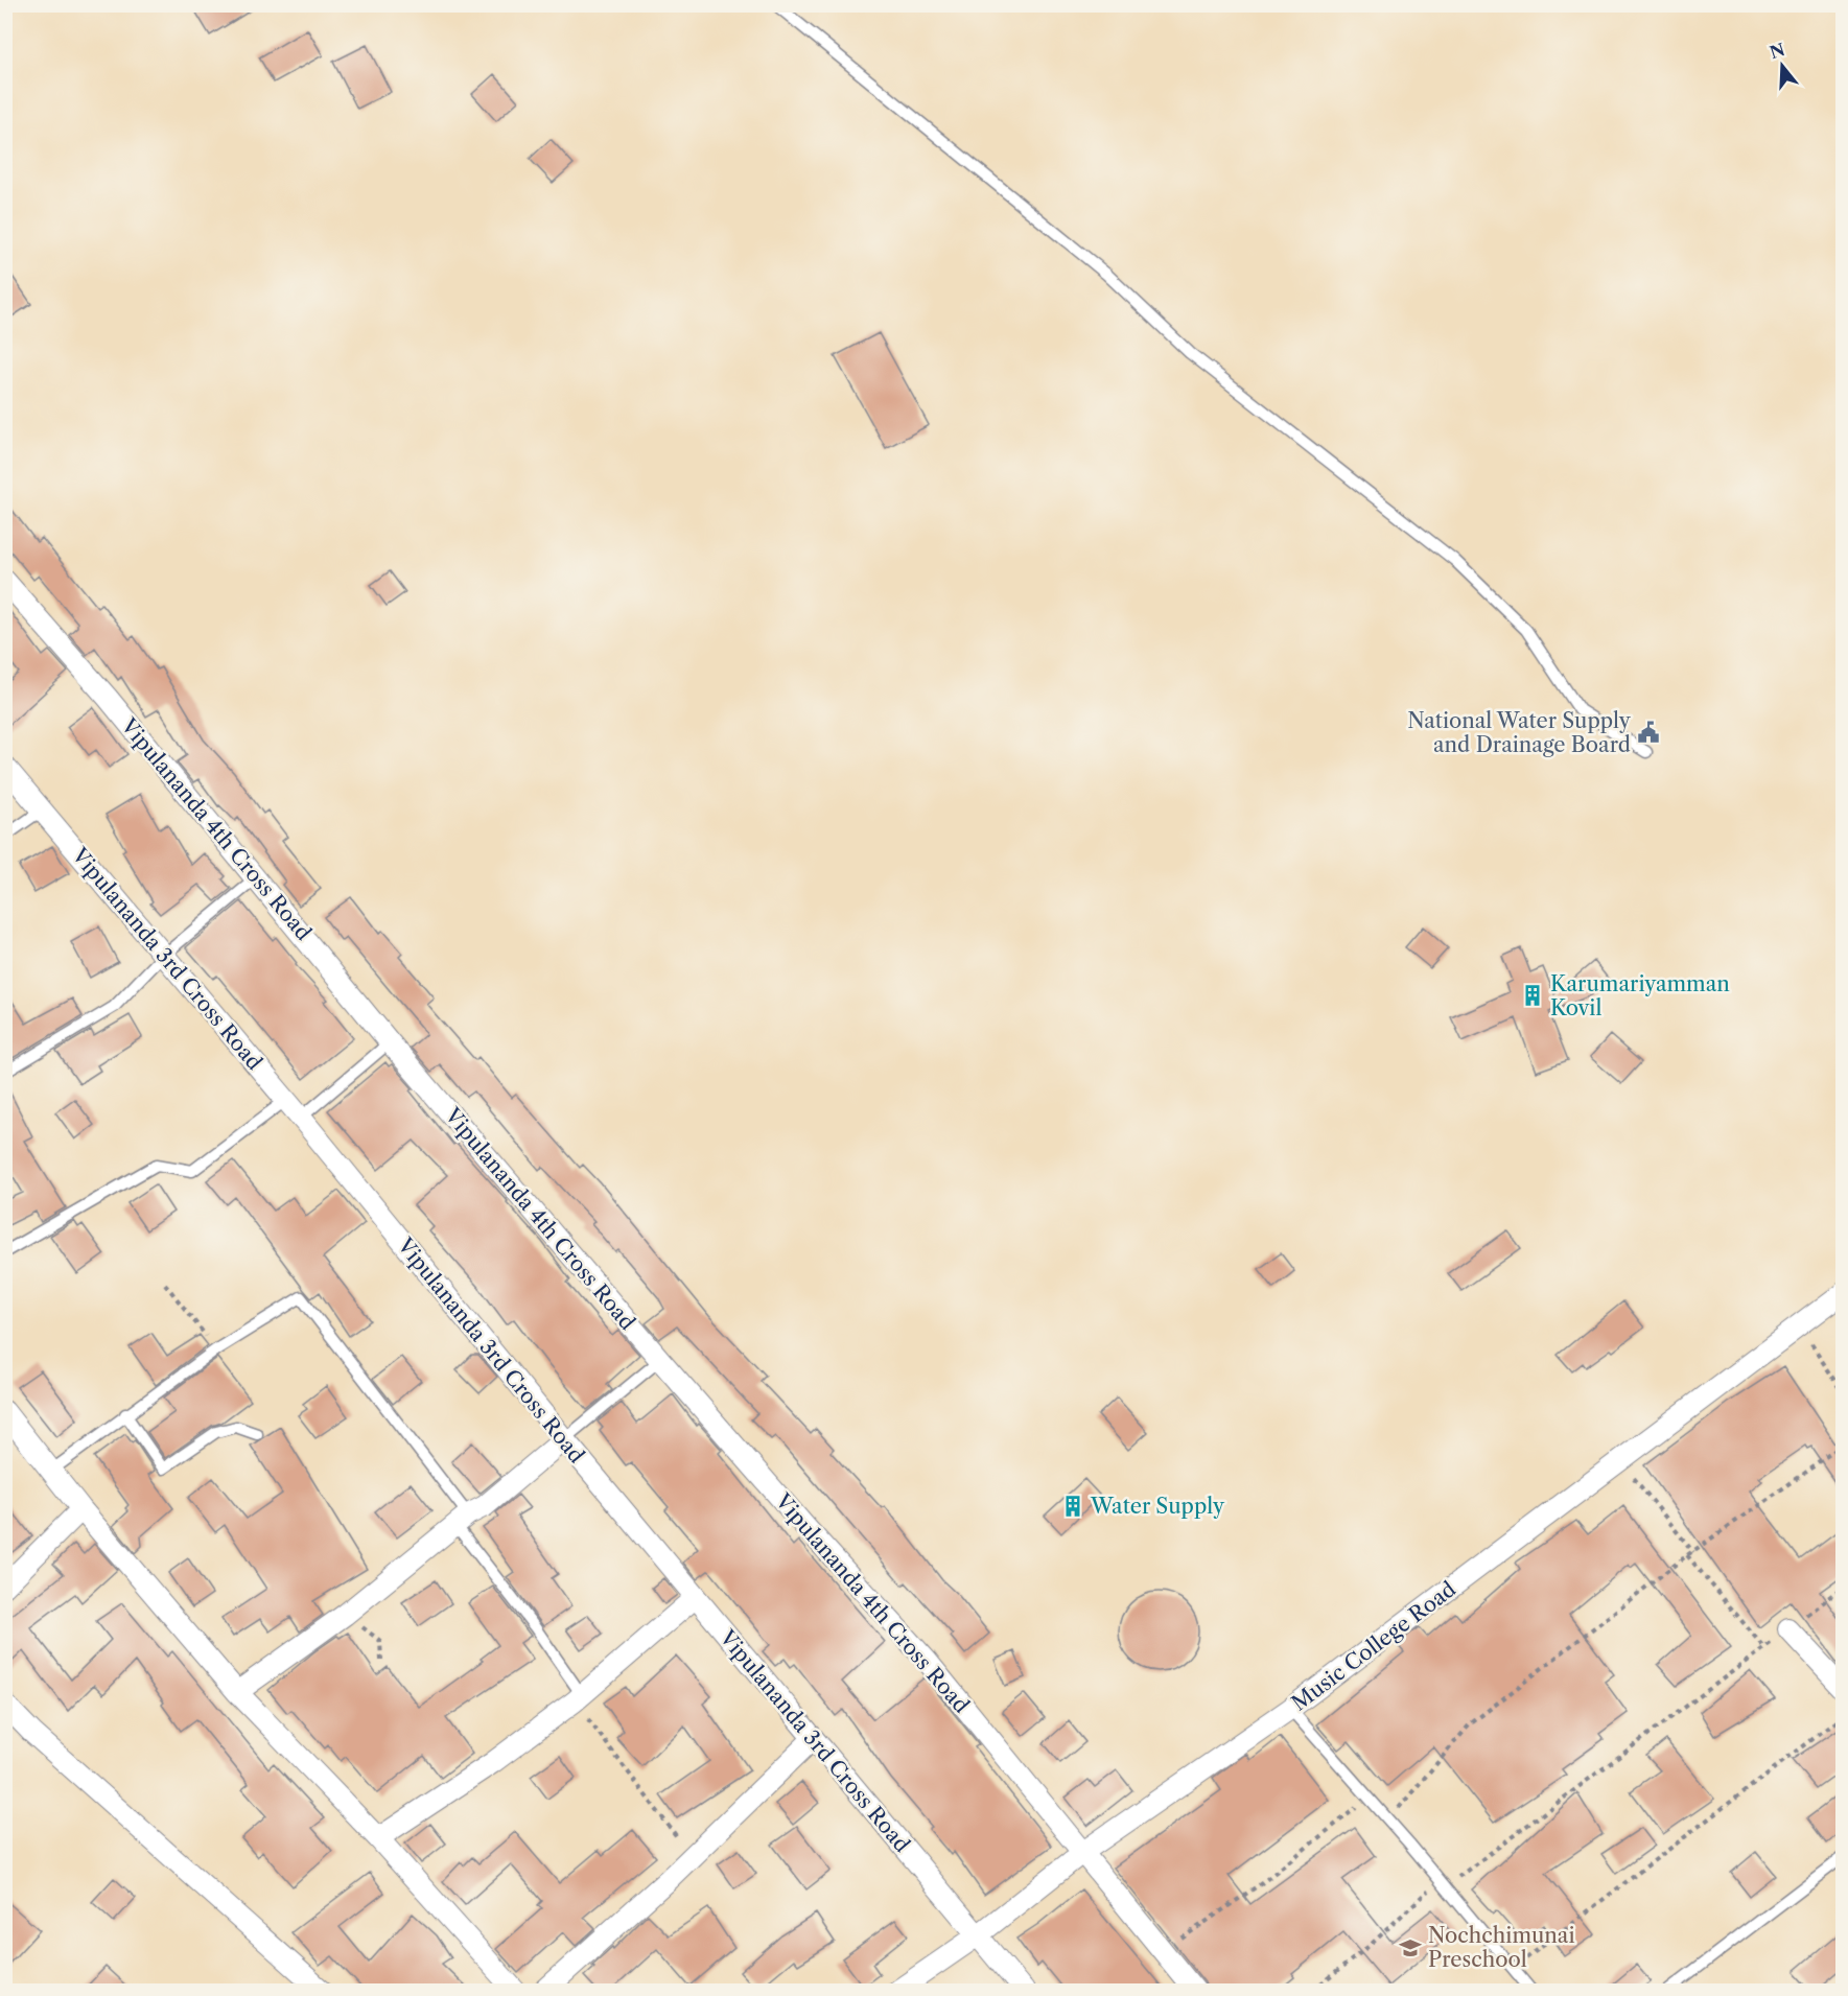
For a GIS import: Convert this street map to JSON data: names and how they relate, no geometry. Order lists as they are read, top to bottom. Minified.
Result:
{"streets":{"street":["Vipulananda 4th Cross Road","Vipulananda 3rd Cross Road","Music College Road"]},"crossings":[["Vipulananda 4th Cross Road","Music College Road"],["Vipulananda 3rd Cross Road","Music College Road"]],"places":{"public building":["National Water Supply and Drainage Board"],"building":["Karumariyamman Kovil","Water Supply"],"school or university":["Nochchimunai Preschool"]},"north":"top"}
